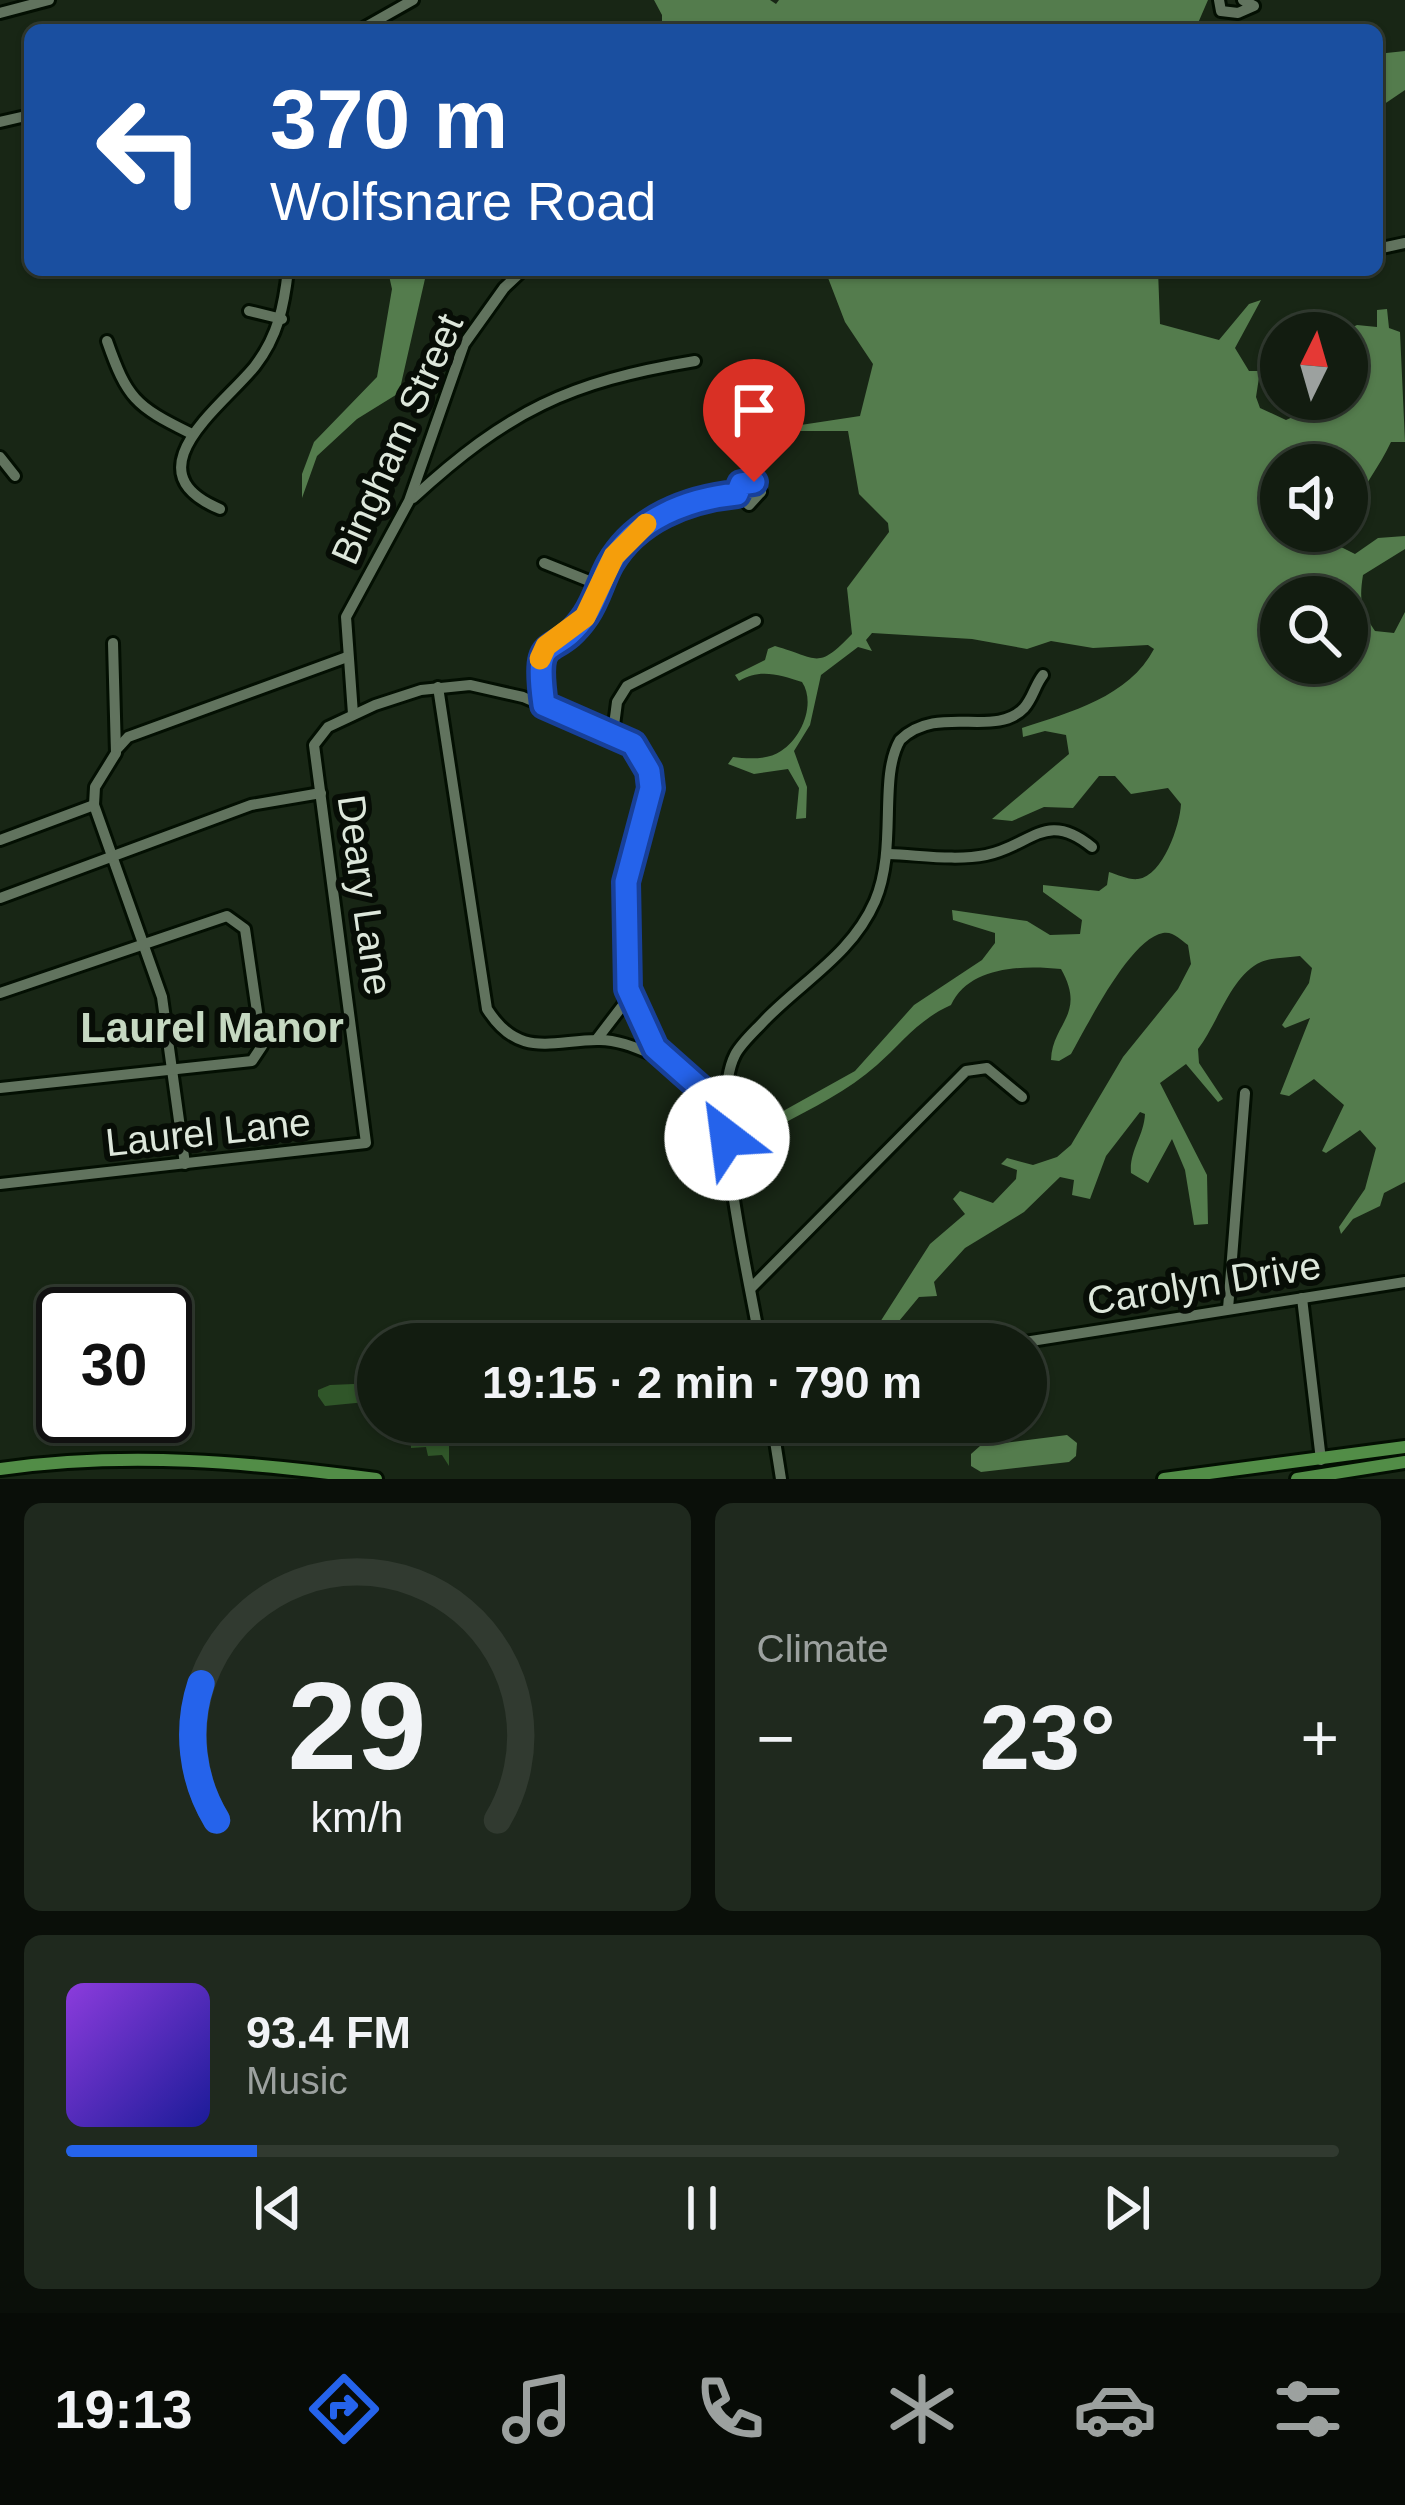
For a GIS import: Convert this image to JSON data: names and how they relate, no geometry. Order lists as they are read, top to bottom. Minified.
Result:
{"streets":{"street":["Bingham Street","Deary Lane","Laurel Lane","Carolyn Drive"]},"crossings":[["Bingham Street","Deary Lane"],["Deary Lane","Laurel Lane"]],"districts":["Laurel Manor"],"north":"top","page":{"turn":["370 m","Wolfsnare Road"],"limit":"30","trip":"19:15 · 2 min · 790 m","tile":"Climate","heat":["−","23°","+"],"song":["93.4 FM","Music"],"tabs":"19:13","gauge":["29","km/h"]}}
